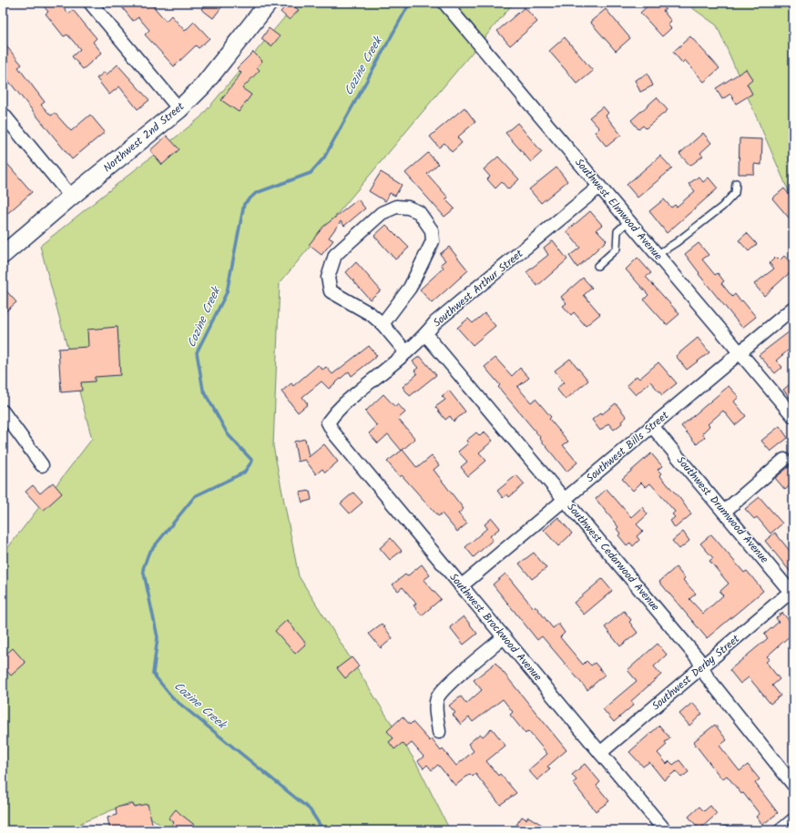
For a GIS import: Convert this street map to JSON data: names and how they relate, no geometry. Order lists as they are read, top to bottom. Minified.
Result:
{"streets":{"main road":["Northwest 2nd Street"],"street":["Southwest Elmwood Avenue","Southwest Arthur Street","Southwest Bills Street","Southwest Drumwood Avenue","Southwest Cedarwood Avenue","Southwest Brockwood Avenue","Southwest Derby Street"]},"crossings":[["Southwest Elmwood Avenue","Southwest Arthur Street"],["Southwest Elmwood Avenue","Southwest Bills Street"],["Southwest Arthur Street","Southwest Cedarwood Avenue"],["Southwest Arthur Street","Southwest Brockwood Avenue"],["Southwest Bills Street","Southwest Drumwood Avenue"],["Southwest Bills Street","Southwest Cedarwood Avenue"],["Southwest Bills Street","Southwest Brockwood Avenue"],["Southwest Drumwood Avenue","Southwest Derby Street"],["Southwest Cedarwood Avenue","Southwest Derby Street"],["Southwest Brockwood Avenue","Southwest Derby Street"]],"water":["Cozine Creek"]}
